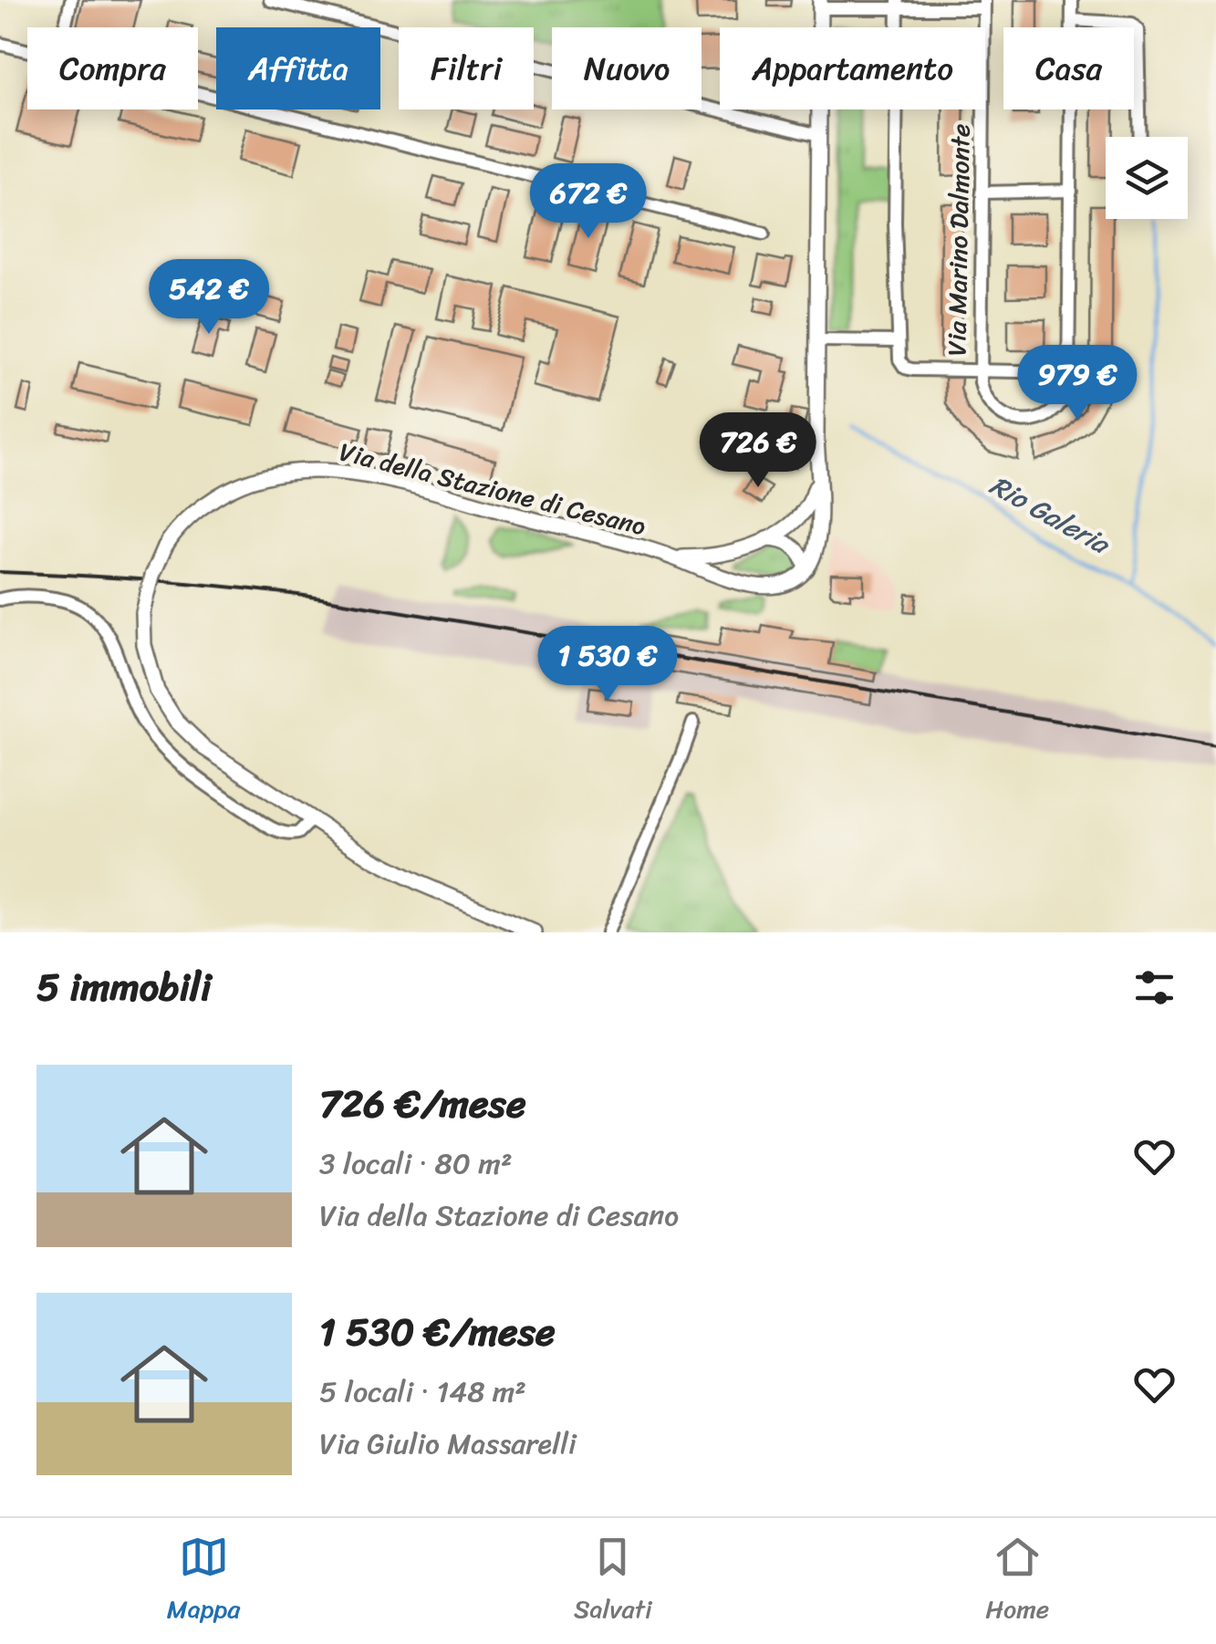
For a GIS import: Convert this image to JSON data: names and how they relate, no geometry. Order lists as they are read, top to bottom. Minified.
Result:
{"streets":{"street":["Via Marino Dalmonte","Via della Stazione di Cesano"]},"water":["Rio Galeria"],"page":{"chip":["Compra","Affitta","Filtri","Nuovo","Appartamento","Casa"],"price":["672 €","542 €","979 €","726 €","1 530 €"],"heading":"5 immobili","list":[{"name":"726 €/mese","note":"3 locali · 80 m² · Via della Stazione di Cesano"},{"name":"1 530 €/mese","note":"5 locali · 148 m² · Via Giulio Massarelli"}],"tabs":["Mappa","Salvati","Home"]}}
